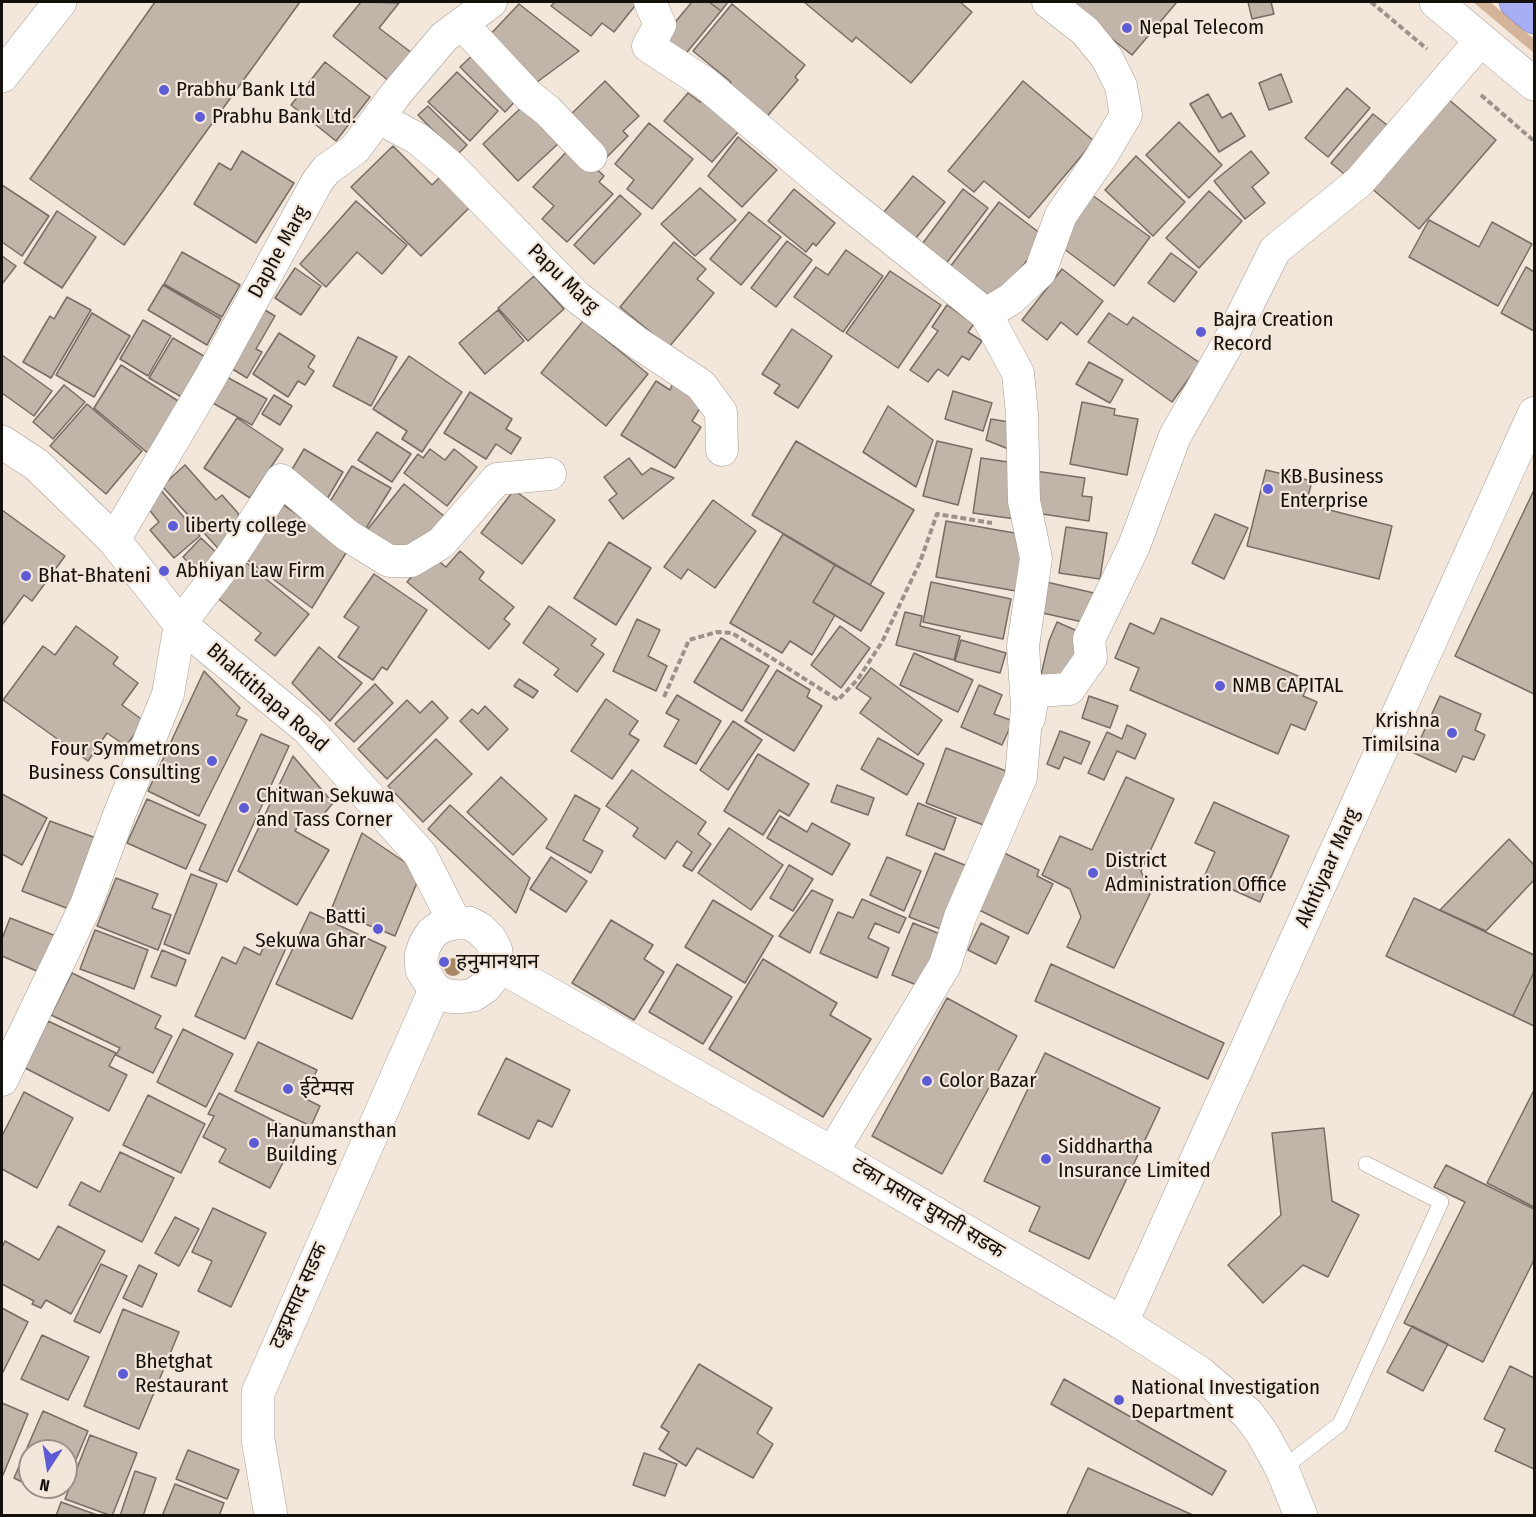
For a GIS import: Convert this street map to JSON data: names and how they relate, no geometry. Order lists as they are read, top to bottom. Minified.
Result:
{"streets":{"street":["Daphe Marg","Papu Marg","Bhaktithapa Road","Akhtiyaar Marg","टंका प्रसाद घुमती सडक","टङ्कप्रसाद सडक"]},"crossings":[["Daphe Marg","Papu Marg"],["Daphe Marg","Bhaktithapa Road"],["Bhaktithapa Road","टंका प्रसाद घुमती सडक"],["Bhaktithapa Road","टङ्कप्रसाद सडक"],["Akhtiyaar Marg","टंका प्रसाद घुमती सडक"],["टंका प्रसाद घुमती सडक","टङ्कप्रसाद सडक"]],"places":["Nepal Telecom","Prabhu Bank Ltd","Prabhu Bank Ltd.","Bajra Creation Record","KB Business Enterprise","liberty college","Abhiyan Law Firm","Bhat-Bhateni","NMB CAPITAL","Krishna Timilsina","Four Symmetrons Business Consulting","Chitwan Sekuwa and Tass Corner","District Administration Office","Batti Sekuwa Ghar","हनुमानथान","Color Bazar","ईटेम्पस","Hanumansthan Building","Siddhartha Insurance Limited","Bhetghat Restaurant","National Investigation Department"],"north":"bottom"}
